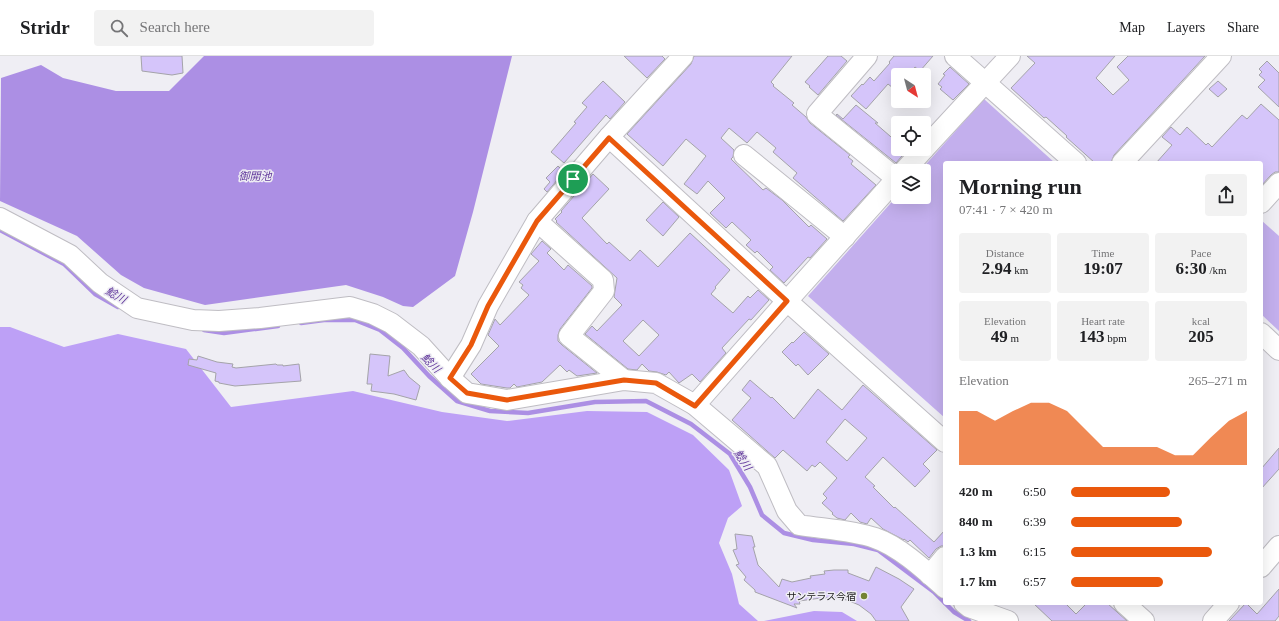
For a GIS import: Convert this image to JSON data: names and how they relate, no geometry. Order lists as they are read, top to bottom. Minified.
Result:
{"water":["御開池","鯰川"],"places":["サンテラス今宿"],"north":"bottom right","page":{"header":"Stridr","search":"Search here","nav":["Map","Layers","Share"],"heading":["Morning run","07:41 · 7 × 420 m"],"stats":[["Distance","2.94 km"],["Time","19:07"],["Pace","6:30 /km"],["Elevation","49 m"],["Heart rate","143 bpm"],["kcal","205"]],"chart":["Elevation","265–271 m"],"list":[{"name":"420 m","note":"6:50"},{"name":"840 m","note":"6:39"},{"name":"1.3 km","note":"6:15"},{"name":"1.7 km","note":"6:57"}]}}
